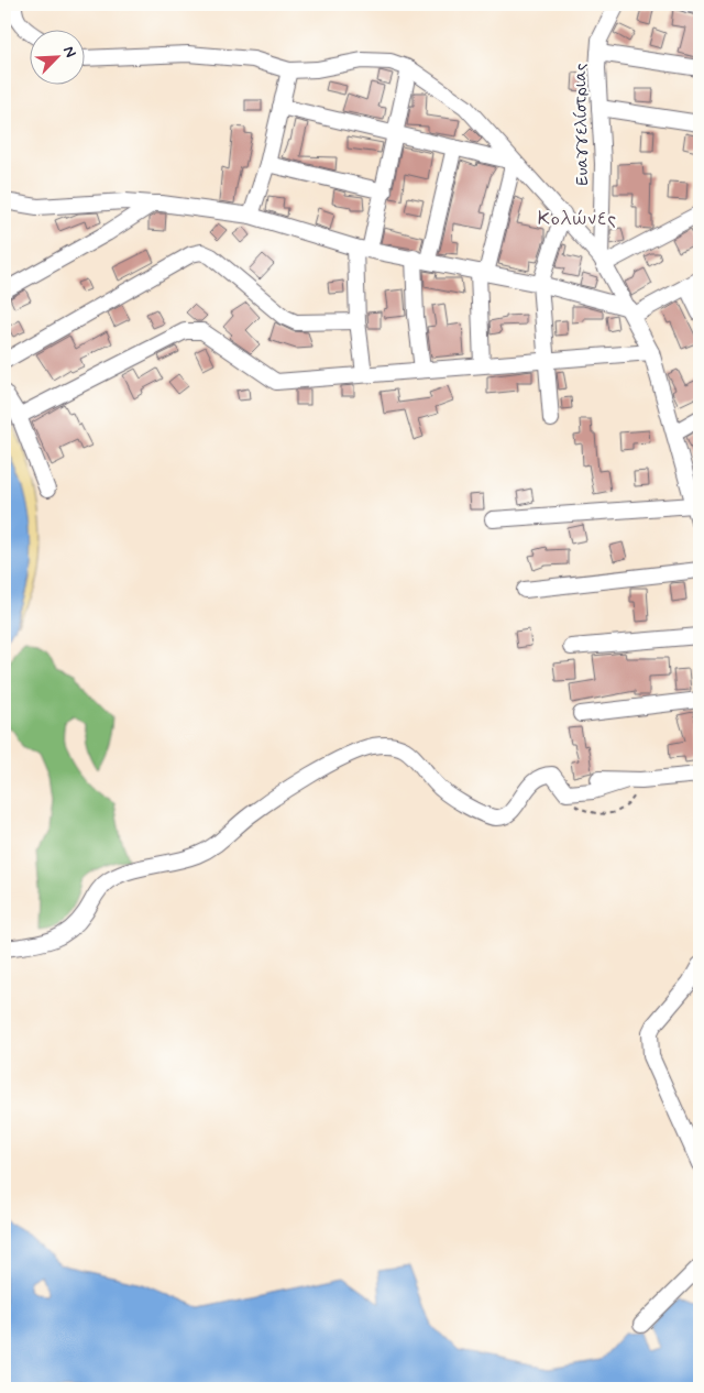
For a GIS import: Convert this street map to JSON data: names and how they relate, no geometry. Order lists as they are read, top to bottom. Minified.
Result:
{"streets":{"street":["Ευαγγελίστριας"]},"districts":["Κολώνες"],"north":"top right"}
